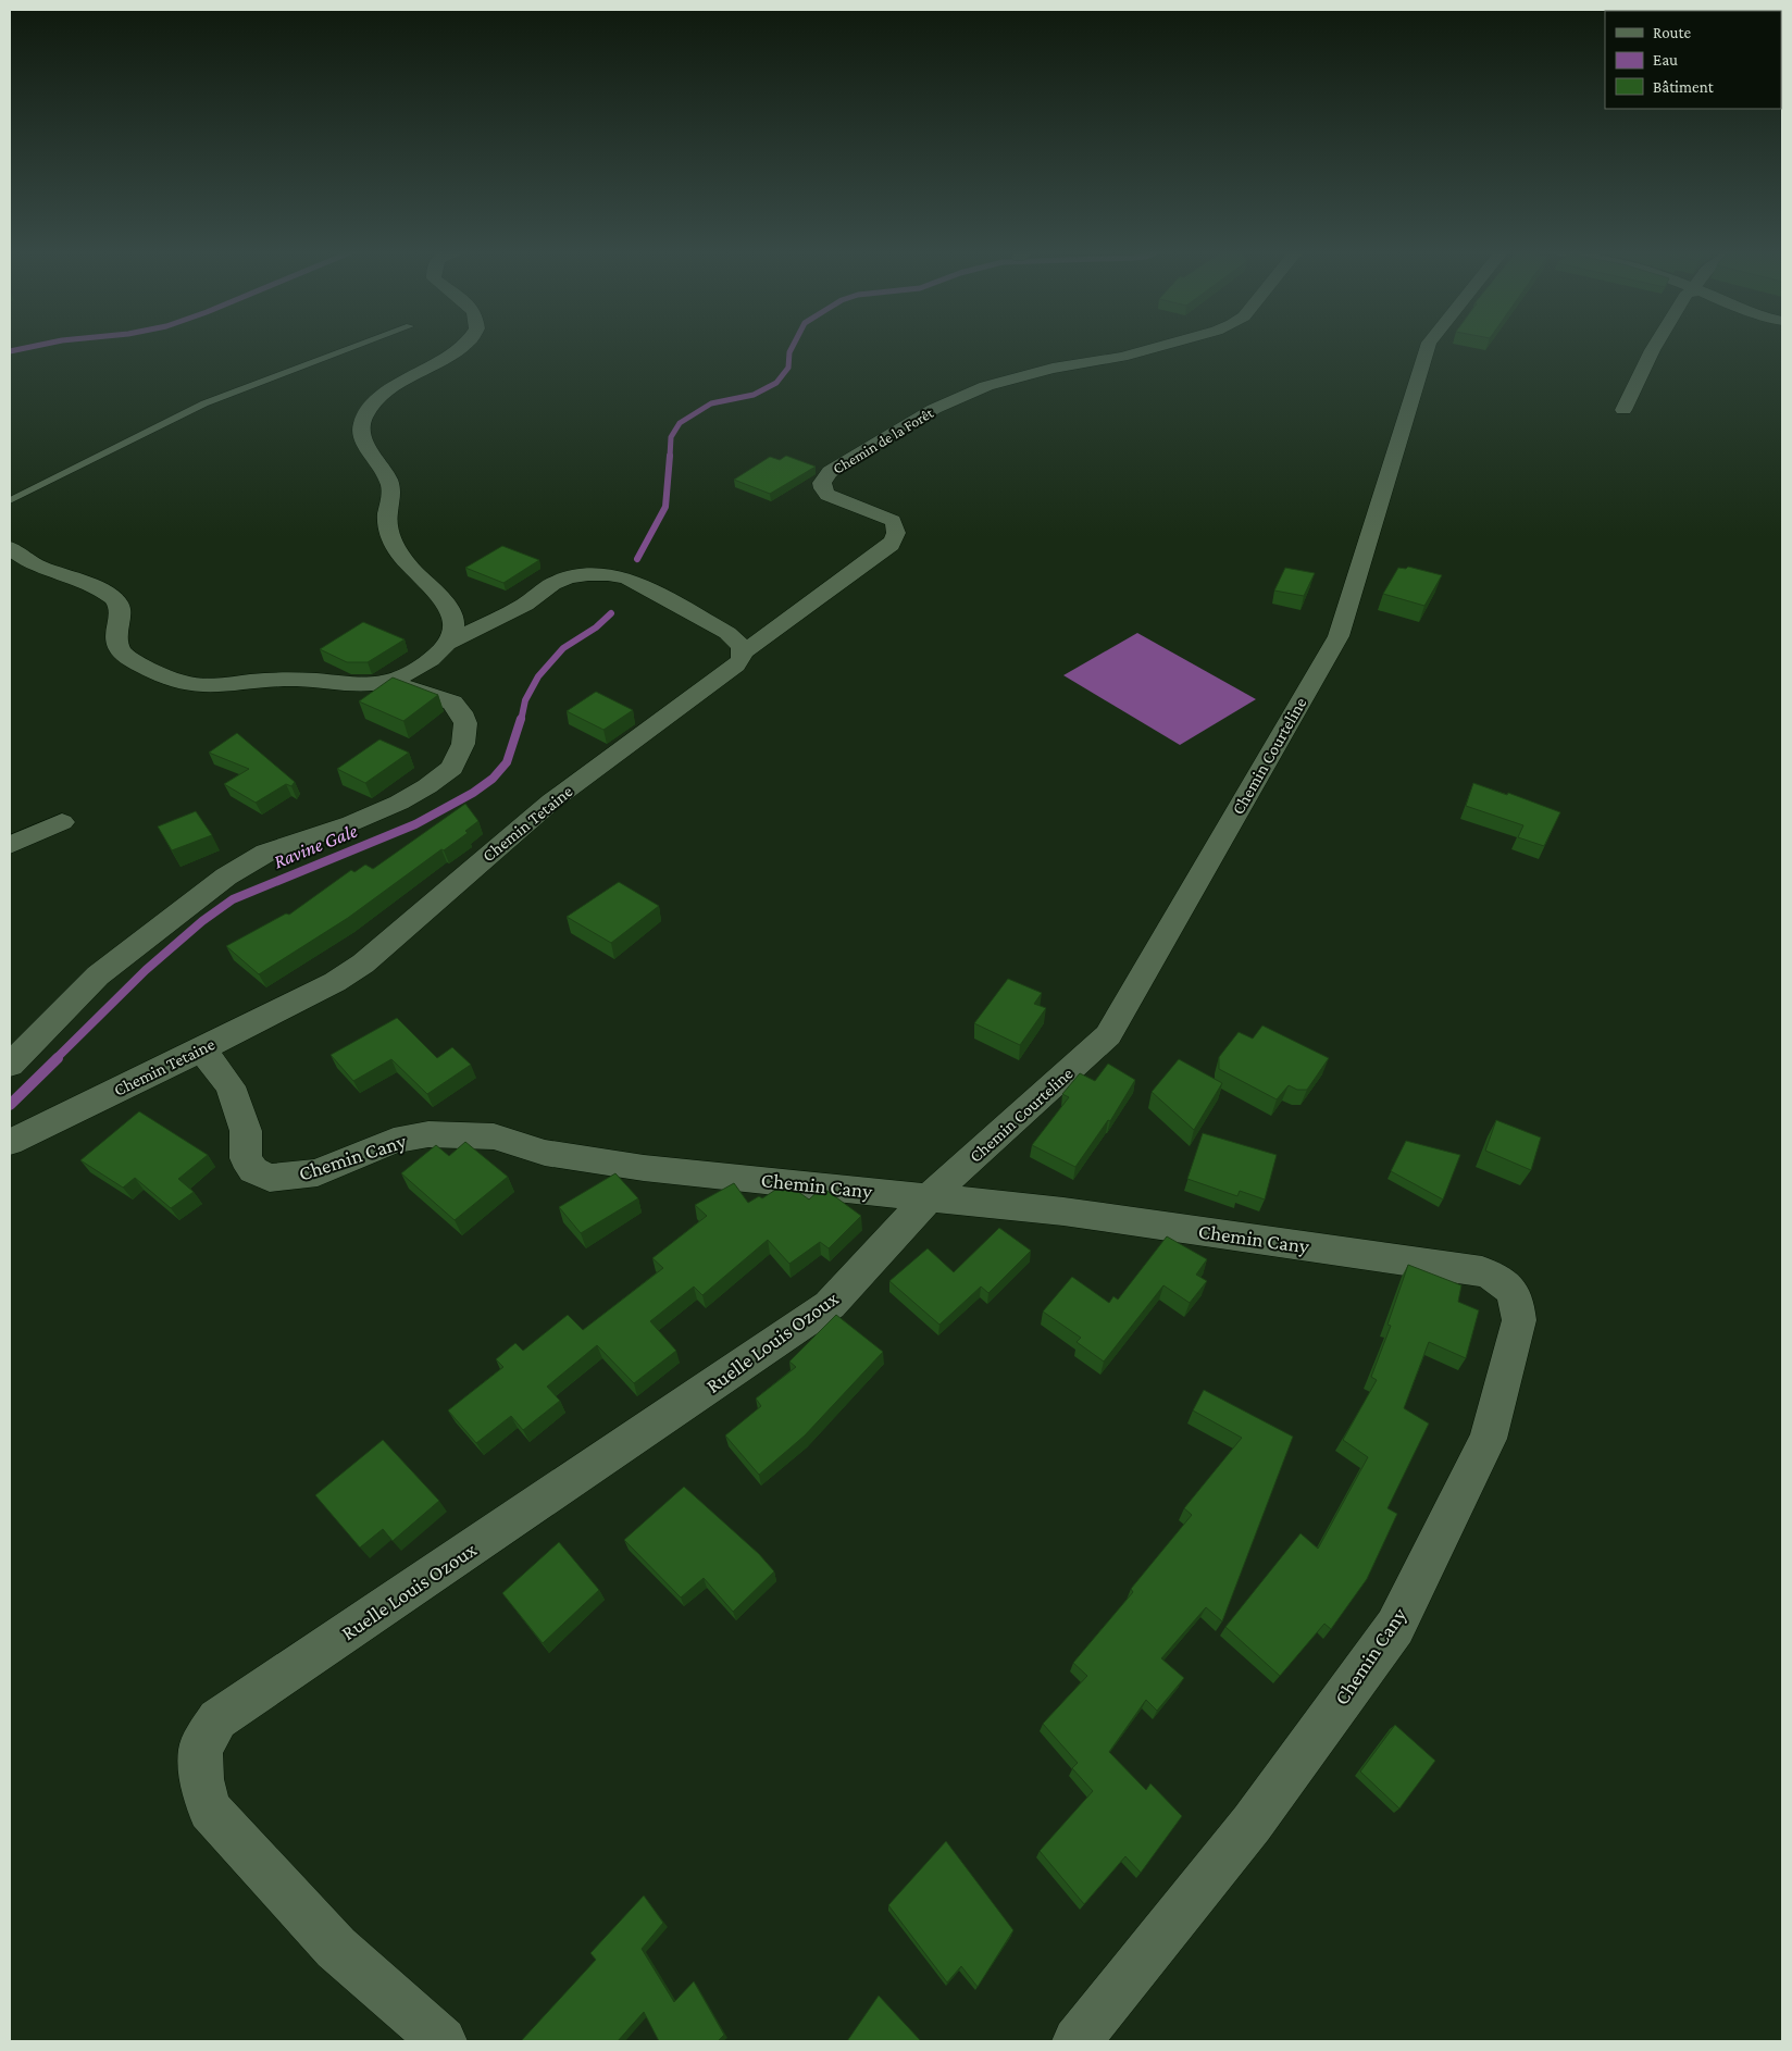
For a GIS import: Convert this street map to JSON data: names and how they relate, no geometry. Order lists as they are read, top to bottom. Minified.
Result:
{"streets":{"street":["Chemin de la Forêt","Chemin Courteline","Chemin Tetaine","Chemin Cany","Ruelle Louis Ozoux"]},"crossings":[["Chemin de la Forêt","Chemin Tetaine"],["Chemin Courteline","Chemin Cany"],["Chemin Courteline","Ruelle Louis Ozoux"],["Chemin Tetaine","Chemin Cany"],["Chemin Cany","Ruelle Louis Ozoux"]],"water":["Ravine Gale"],"legend":["Route","Eau","Bâtiment"]}
